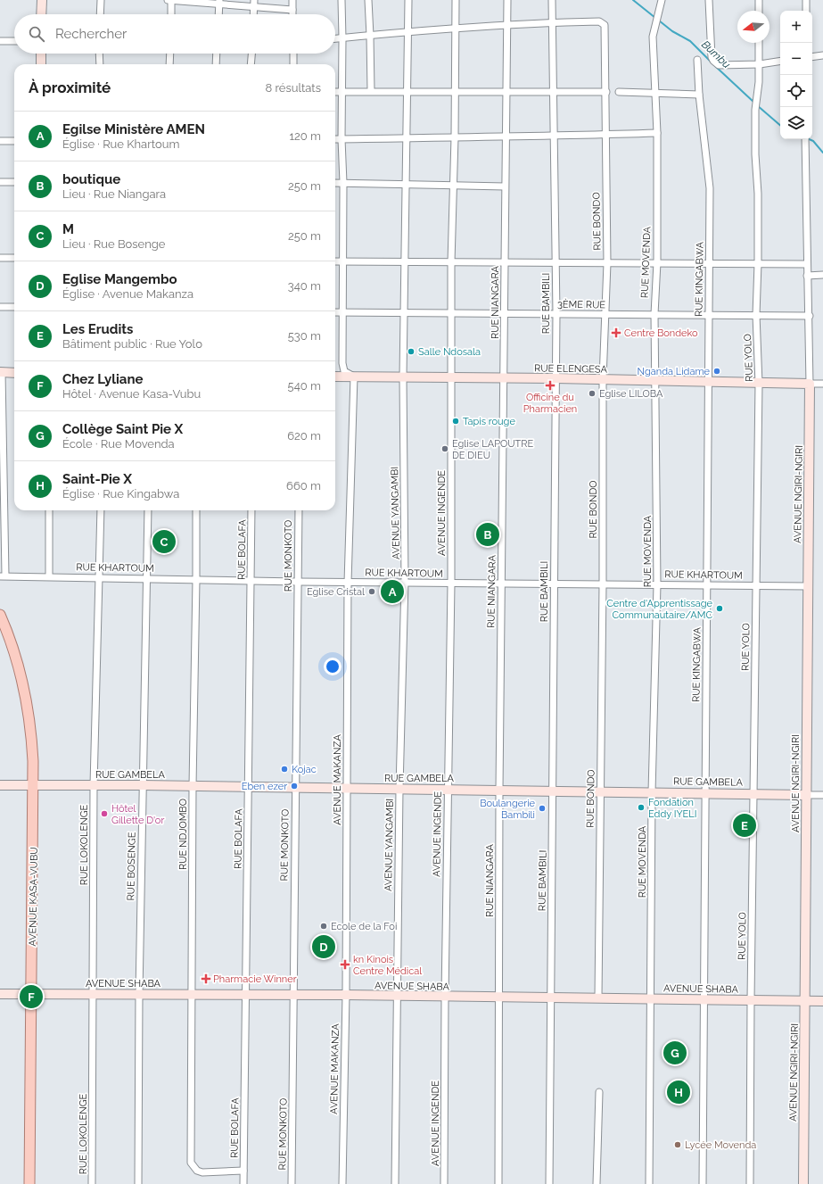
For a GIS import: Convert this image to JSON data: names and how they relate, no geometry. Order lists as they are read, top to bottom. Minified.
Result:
{"streets":{"main road":["AVENUE KASA-VUBU"],"street":["RUE BONDO","RUE MOVENDA","RUE KINGABWA","RUE NIANGARA","RUE BAMBILI","3ÈME RUE","RUE YOLO","RUE ELENGESA","AVENUE NGIRI-NGIRI","AVENUE YANGAMBI","AVENUE INGENDE","RUE BOLAFA","RUE MONKOTO","RUE KHARTOUM","RUE GAMBELA","AVENUE MAKANZA","RUE NDJOMBO","RUE LOKOLENGE","RUE BOSENGE","AVENUE SHABA"]},"crossings":[["RUE BONDO","RUE BAMBILI"],["RUE BONDO","3ÈME RUE"],["RUE BONDO","RUE ELENGESA"],["RUE BONDO","RUE KHARTOUM"],["RUE BONDO","RUE GAMBELA"],["RUE BONDO","AVENUE SHABA"],["RUE MOVENDA","3ÈME RUE"],["RUE MOVENDA","RUE ELENGESA"],["RUE MOVENDA","RUE KHARTOUM"],["RUE MOVENDA","RUE GAMBELA"],["RUE MOVENDA","AVENUE SHABA"],["RUE KINGABWA","3ÈME RUE"],["RUE KINGABWA","RUE ELENGESA"],["RUE KINGABWA","RUE KHARTOUM"],["RUE KINGABWA","RUE GAMBELA"],["RUE KINGABWA","AVENUE SHABA"],["RUE NIANGARA","3ÈME RUE"],["RUE NIANGARA","RUE ELENGESA"],["RUE NIANGARA","RUE KHARTOUM"],["RUE NIANGARA","RUE GAMBELA"],["RUE NIANGARA","AVENUE SHABA"],["RUE BAMBILI","3ÈME RUE"],["RUE BAMBILI","RUE ELENGESA"],["RUE BAMBILI","RUE KHARTOUM"],["RUE BAMBILI","RUE GAMBELA"],["RUE BAMBILI","AVENUE SHABA"],["3ÈME RUE","RUE YOLO"],["3ÈME RUE","AVENUE YANGAMBI"],["3ÈME RUE","AVENUE INGENDE"],["RUE YOLO","RUE ELENGESA"],["RUE YOLO","RUE KHARTOUM"],["RUE YOLO","RUE GAMBELA"],["RUE YOLO","AVENUE SHABA"],["RUE ELENGESA","AVENUE NGIRI-NGIRI"],["RUE ELENGESA","AVENUE YANGAMBI"],["RUE ELENGESA","AVENUE INGENDE"],["RUE ELENGESA","AVENUE MAKANZA"],["AVENUE NGIRI-NGIRI","RUE KHARTOUM"],["AVENUE NGIRI-NGIRI","RUE GAMBELA"],["AVENUE NGIRI-NGIRI","AVENUE SHABA"],["AVENUE YANGAMBI","RUE KHARTOUM"],["AVENUE YANGAMBI","RUE GAMBELA"],["AVENUE YANGAMBI","AVENUE SHABA"],["AVENUE INGENDE","RUE KHARTOUM"],["AVENUE INGENDE","RUE GAMBELA"],["AVENUE INGENDE","AVENUE SHABA"],["RUE BOLAFA","RUE KHARTOUM"],["RUE BOLAFA","RUE GAMBELA"],["RUE BOLAFA","RUE NDJOMBO"],["RUE BOLAFA","AVENUE SHABA"],["RUE MONKOTO","RUE KHARTOUM"],["RUE MONKOTO","RUE GAMBELA"],["RUE MONKOTO","AVENUE SHABA"],["RUE KHARTOUM","AVENUE MAKANZA"],["RUE KHARTOUM","RUE NDJOMBO"],["RUE KHARTOUM","RUE LOKOLENGE"],["RUE KHARTOUM","RUE BOSENGE"],["RUE GAMBELA","AVENUE MAKANZA"],["RUE GAMBELA","RUE NDJOMBO"],["RUE GAMBELA","RUE LOKOLENGE"],["RUE GAMBELA","RUE BOSENGE"],["RUE GAMBELA","AVENUE KASA-VUBU"],["AVENUE MAKANZA","AVENUE SHABA"],["RUE NDJOMBO","AVENUE SHABA"],["RUE LOKOLENGE","AVENUE SHABA"],["RUE BOSENGE","AVENUE SHABA"],["AVENUE KASA-VUBU","AVENUE SHABA"]],"water":["Bumbu"],"places":{"health":["Centre Bondeko","Officine du Pharmacien","kn Kinois Centre Médical","Pharmacie Winner"],"other":["Salle Ndosala","Nganda Lidame","Eglise LILOBA","Tapis rouge","Eglise LAPOUTRE DE DIEU","Eglise Cristal","Centre d'Apprentissage Communautaire/AMC","Kojac","Eben ezer","Fondation Eddy IYELI","Boulangerie Bambili","Hôtel Gillette D'or","Ecole de la Foi","Lycée Movenda"]},"north":"left","page":{"map_buttons":["+","−"],"search":"Rechercher","heading":["À proximité","8 résultats"],"list":[{"mark":"A","name":"Egilse Ministère AMEN","note":"Église · Rue Khartoum","value":"120 m"},{"mark":"B","name":"boutique","note":"Lieu · Rue Niangara","value":"250 m"},{"mark":"C","name":"M","note":"Lieu · Rue Bosenge","value":"250 m"},{"mark":"D","name":"Eglise Mangembo","note":"Église · Avenue Makanza","value":"340 m"},{"mark":"E","name":"Les Erudits","note":"Bâtiment public · Rue Yolo","value":"530 m"},{"mark":"F","name":"Chez Lyliane","note":"Hôtel · Avenue Kasa-Vubu","value":"540 m"},{"mark":"G","name":"Collège Saint Pie X","note":"École · Rue Movenda","value":"620 m"},{"mark":"H","name":"Saint-Pie X","note":"Église · Rue Kingabwa","value":"660 m"}],"pins":["B","C","A","E","D","F","G","H"]}}
